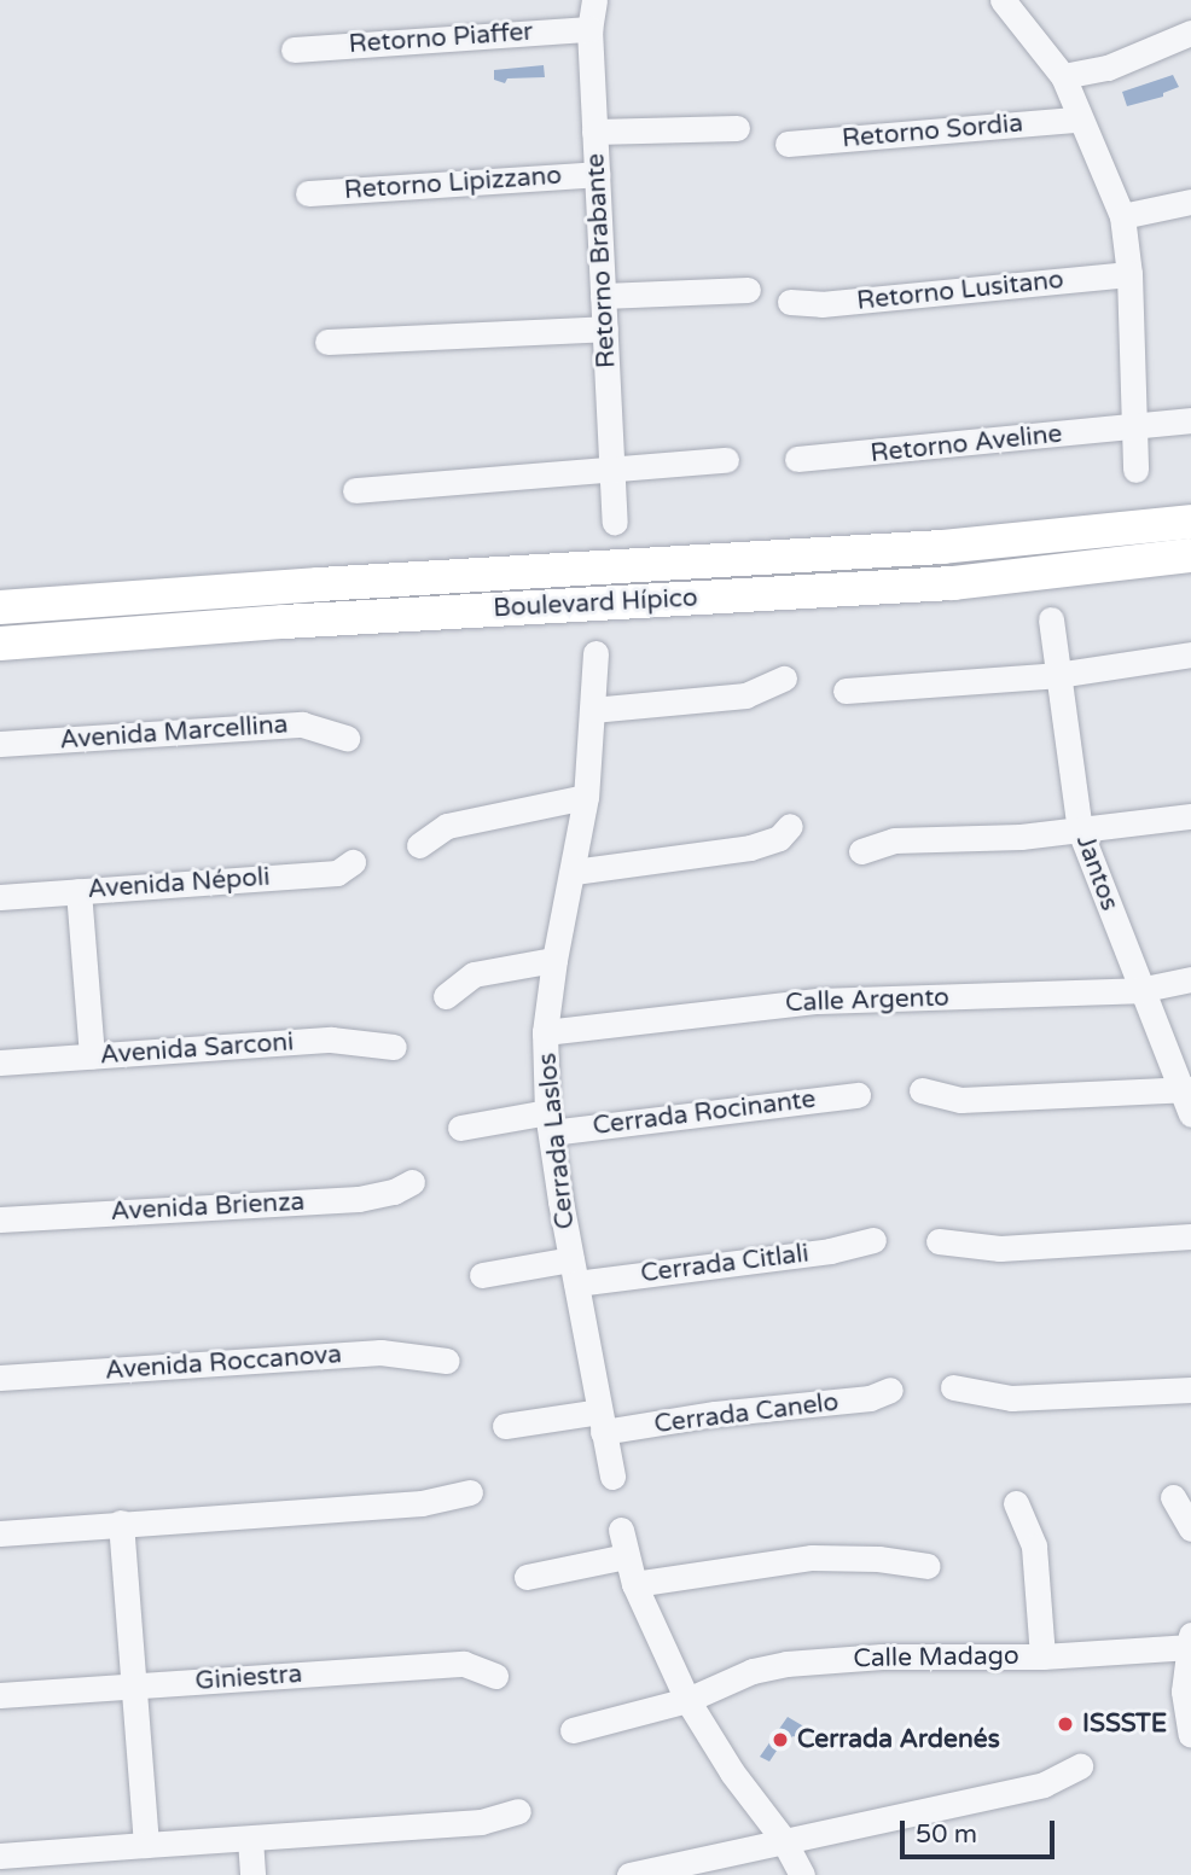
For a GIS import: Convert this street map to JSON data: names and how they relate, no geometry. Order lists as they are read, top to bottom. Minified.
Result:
{"streets":{"street":["Retorno Piaffer","Retorno Sordia","Retorno Lipizzano","Retorno Brabante","Retorno Lusitano","Retorno Aveline","Boulevard Hípico","Avenida Marcellina","Jantos","Avenida Népoli","Calle Argento","Avenida Sarconi","Cerrada Rocinante","Cerrada Laslos","Avenida Brienza","Cerrada Citlali","Avenida Roccanova","Cerrada Canelo","Calle Madago","Giniestra"]},"crossings":[["Retorno Piaffer","Retorno Brabante"],["Retorno Lipizzano","Retorno Brabante"],["Jantos","Calle Argento"],["Calle Argento","Cerrada Laslos"],["Cerrada Rocinante","Cerrada Laslos"],["Cerrada Laslos","Cerrada Citlali"],["Cerrada Laslos","Cerrada Canelo"]],"places":["ISSSTE","Cerrada Ardenés"],"scale_bar":"50 m"}
